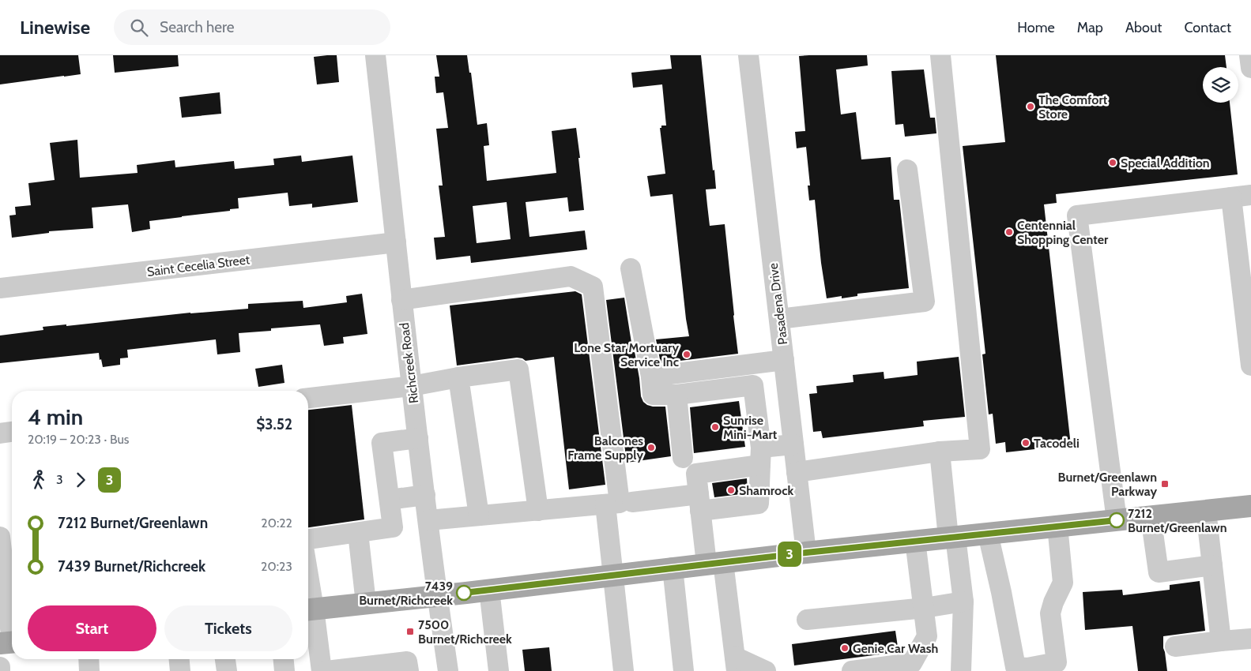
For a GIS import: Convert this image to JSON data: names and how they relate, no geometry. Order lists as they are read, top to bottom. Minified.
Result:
{"streets":{"street":["Saint Cecelia Street","Pasadena Drive","Richcreek Road"]},"crossings":[["Saint Cecelia Street","Richcreek Road"]],"places":{"other":["The Comfort Store","Special Addition","Centennial Shopping Center","Lone Star Mortuary Service Inc","Sunrise Mini-Mart","Tacodeli","Balcones Frame Supply","Shamrock","7212 Burnet/Greenlawn","7439 Burnet/Richcreek","Genie Car Wash"],"transit":["Burnet/Greenlawn Parkway","7500 Burnet/Richcreek"]},"lines":["bus line 3"],"page":{"header":"Linewise","search":"Search here","nav":["Home","Map","About","Contact"],"on_map":"3","heading":["4 min","20:19 – 20:23 · Bus","$3.52"],"legs":["3","3"],"list":[{"name":"7212 Burnet/Greenlawn","value":"20:22"},{"name":"7439 Burnet/Richcreek","value":"20:23"}],"buttons":["Start","Tickets"]}}
